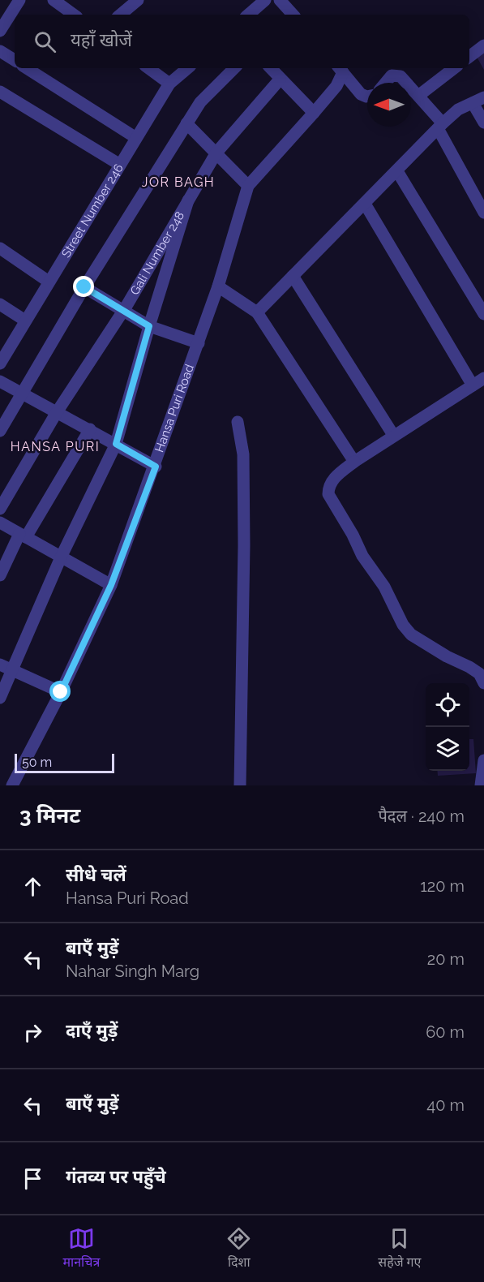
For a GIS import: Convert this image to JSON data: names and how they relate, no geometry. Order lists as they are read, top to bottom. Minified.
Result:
{"streets":{"street":["Street Number 246","Gali Number 248","Hansa Puri Road"]},"districts":["JOR BAGH","HANSA PURI"],"scale_bar":"50 m","north":"left","page":{"search":"यहाँ खोजें","scale":"50 m","heading":["3 मिनट","पैदल · 240 m"],"list":[["सीधे चलें","Hansa Puri Road","120 m"],["बाएँ मुड़ें","Nahar Singh Marg","20 m"],["दाएँ मुड़ें","60 m"],["बाएँ मुड़ें","40 m"],"गंतव्य पर पहुँचे"],"nav":["मानचित्र","दिशा","सहेजे गए"]}}
